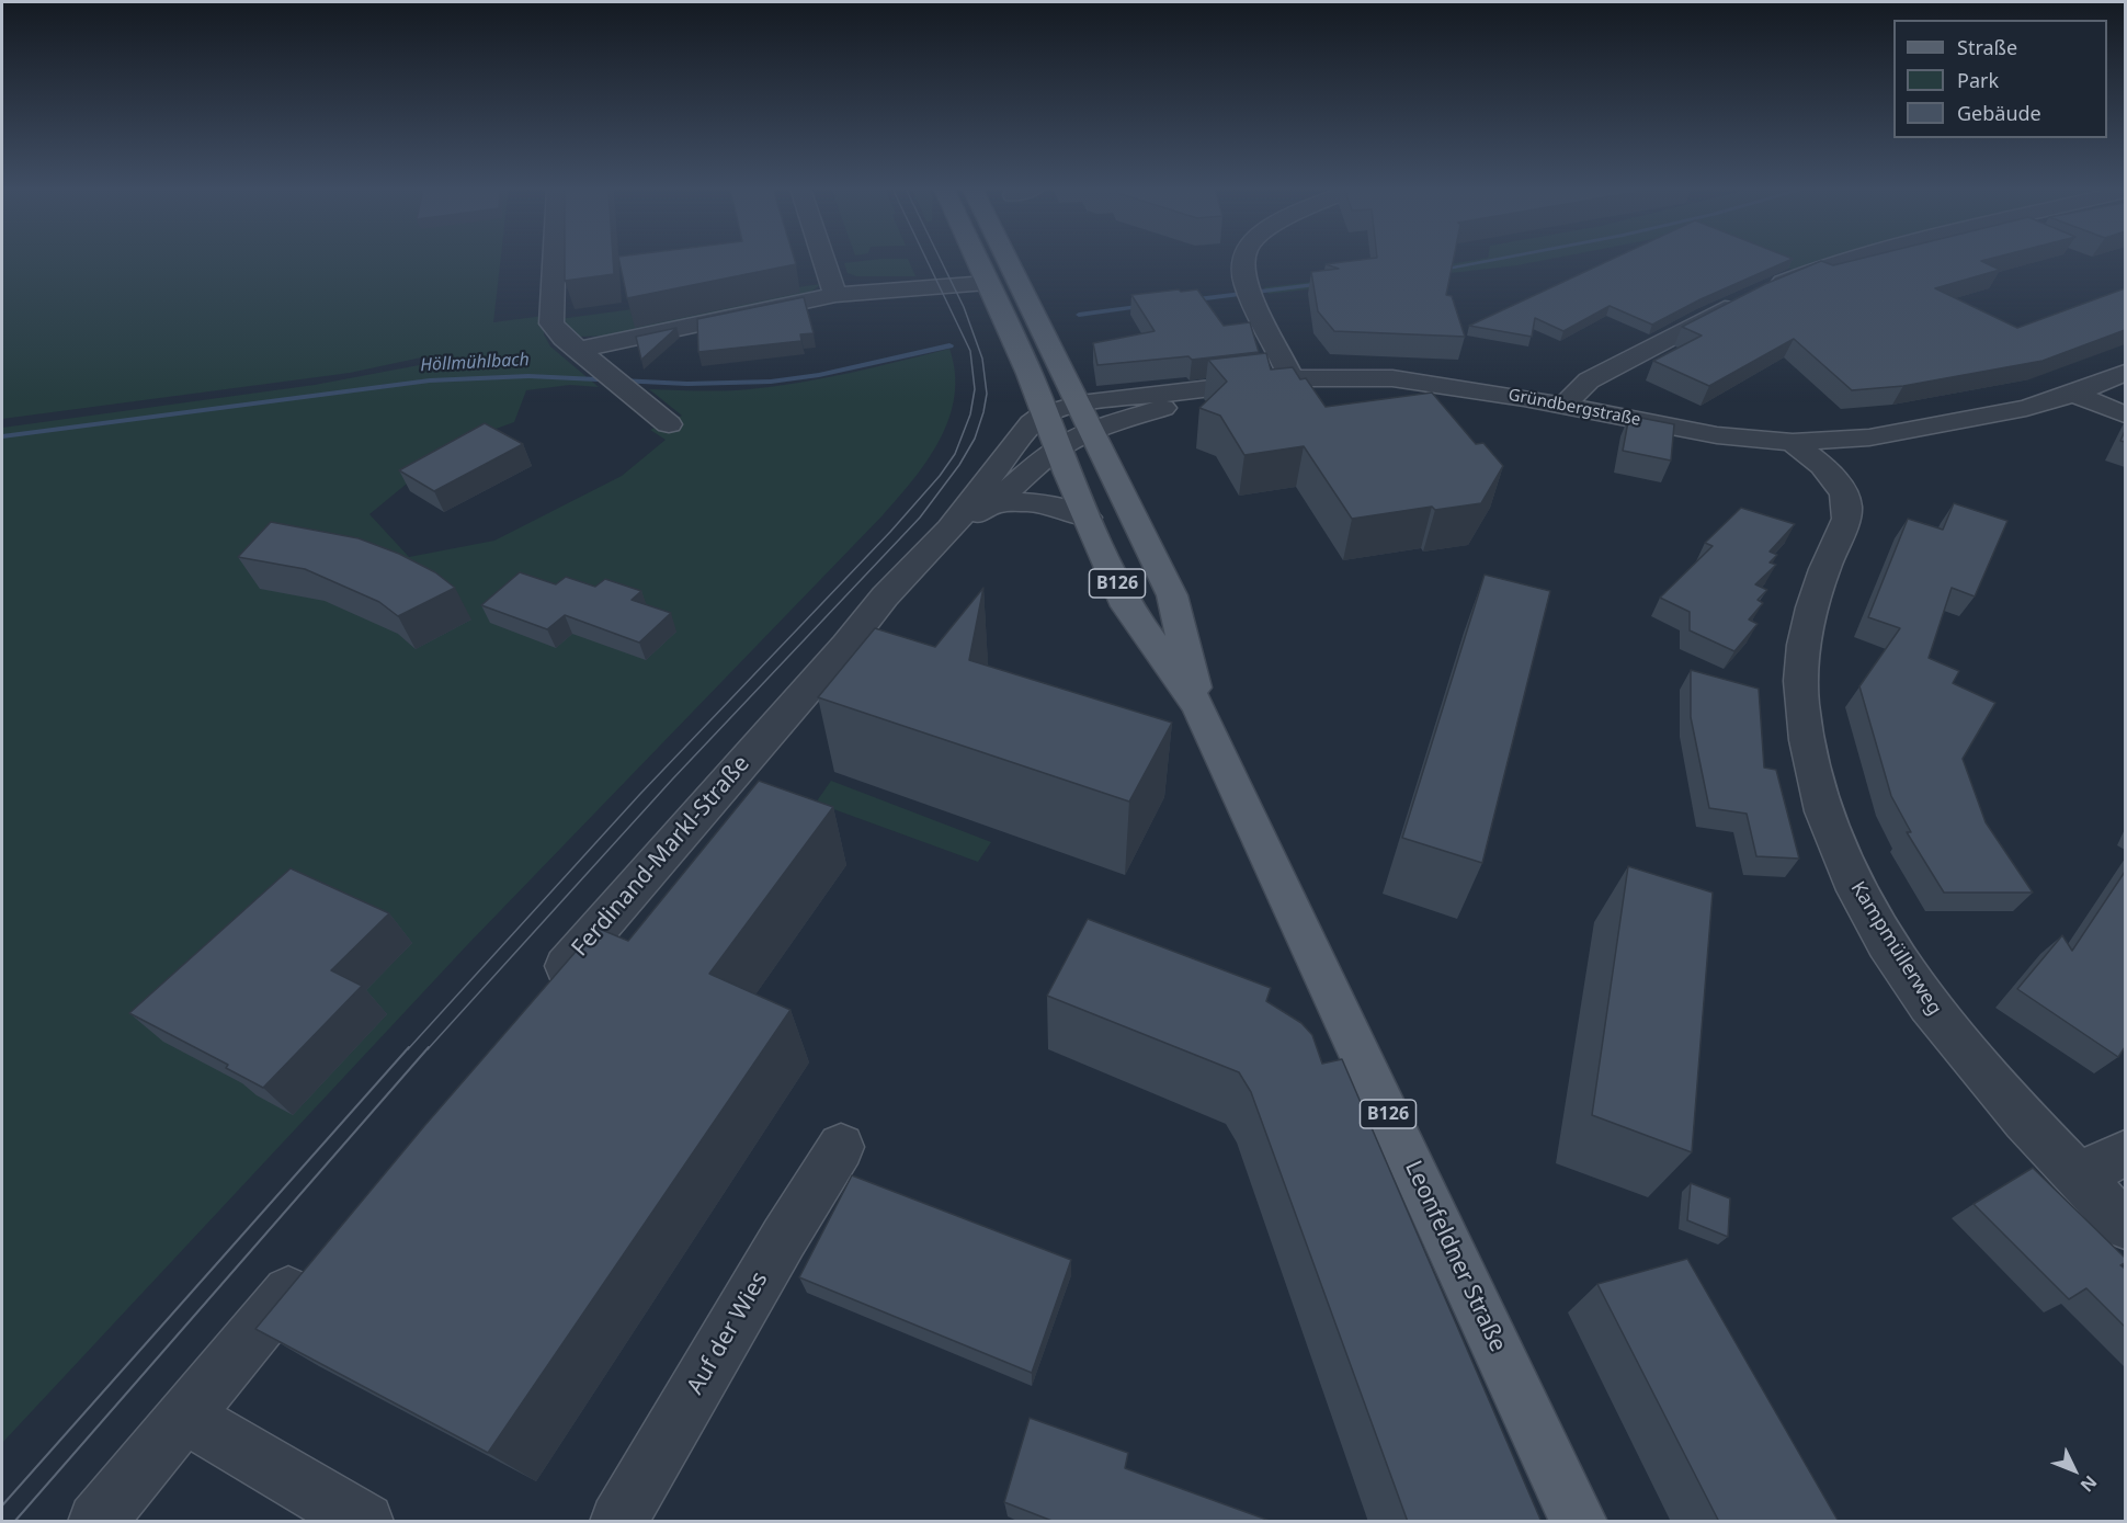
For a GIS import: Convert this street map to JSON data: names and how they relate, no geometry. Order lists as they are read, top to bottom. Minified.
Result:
{"streets":{"main road":["B126","Leonfeldner Straße"],"street":["Gründbergstraße","Ferdinand-Markl-Straße","Kampmüllerweg","Auf der Wies"]},"crossings":[["Gründbergstraße","Kampmüllerweg"],["Gründbergstraße","Leonfeldner Straße"],["Ferdinand-Markl-Straße","Leonfeldner Straße"]],"water":["Höllmühlbach"],"legend":["Straße","Park","Gebäude"],"north":"bottom right"}
